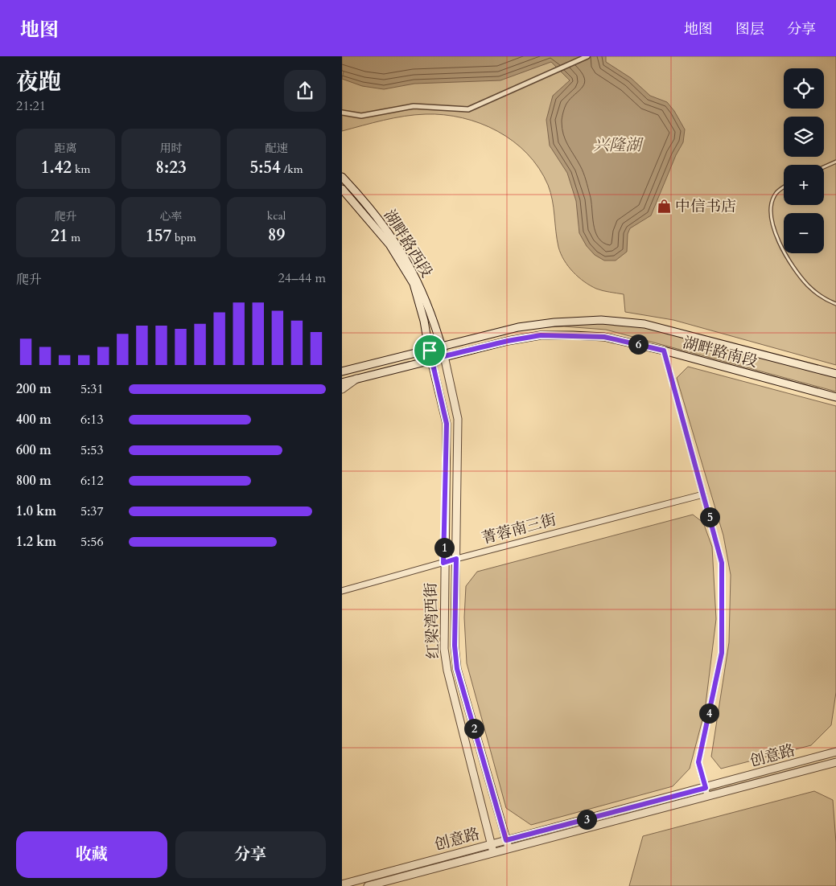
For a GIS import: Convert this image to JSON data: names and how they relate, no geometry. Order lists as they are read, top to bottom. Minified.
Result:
{"streets":{"street":["湖畔路西段","湖畔路南段","菁蓉南三街","红梁湾西街","创意路"]},"crossings":[["湖畔路西段","湖畔路南段"],["湖畔路西段","红梁湾西街"],["湖畔路南段","红梁湾西街"],["菁蓉南三街","红梁湾西街"],["红梁湾西街","创意路"]],"water":["兴隆湖"],"places":{"shop":["中信书店"]},"page":{"header":"地图","nav":["地图","图层","分享"],"heading":["夜跑","21:21"],"map_buttons":["+","−"],"stats":[["距离","1.42 km"],["用时","8:23"],["配速","5:54 /km"],["爬升","21 m"],["心率","157 bpm"],["kcal","89"]],"chart":["爬升","24–44 m"],"pins":["6","5","1","4","2","3"],"list":[{"name":"200 m","note":"5:31"},{"name":"400 m","note":"6:13"},{"name":"600 m","note":"5:53"},{"name":"800 m","note":"6:12"},{"name":"1.0 km","note":"5:37"},{"name":"1.2 km","note":"5:56"}],"buttons":["收藏","分享"]}}
